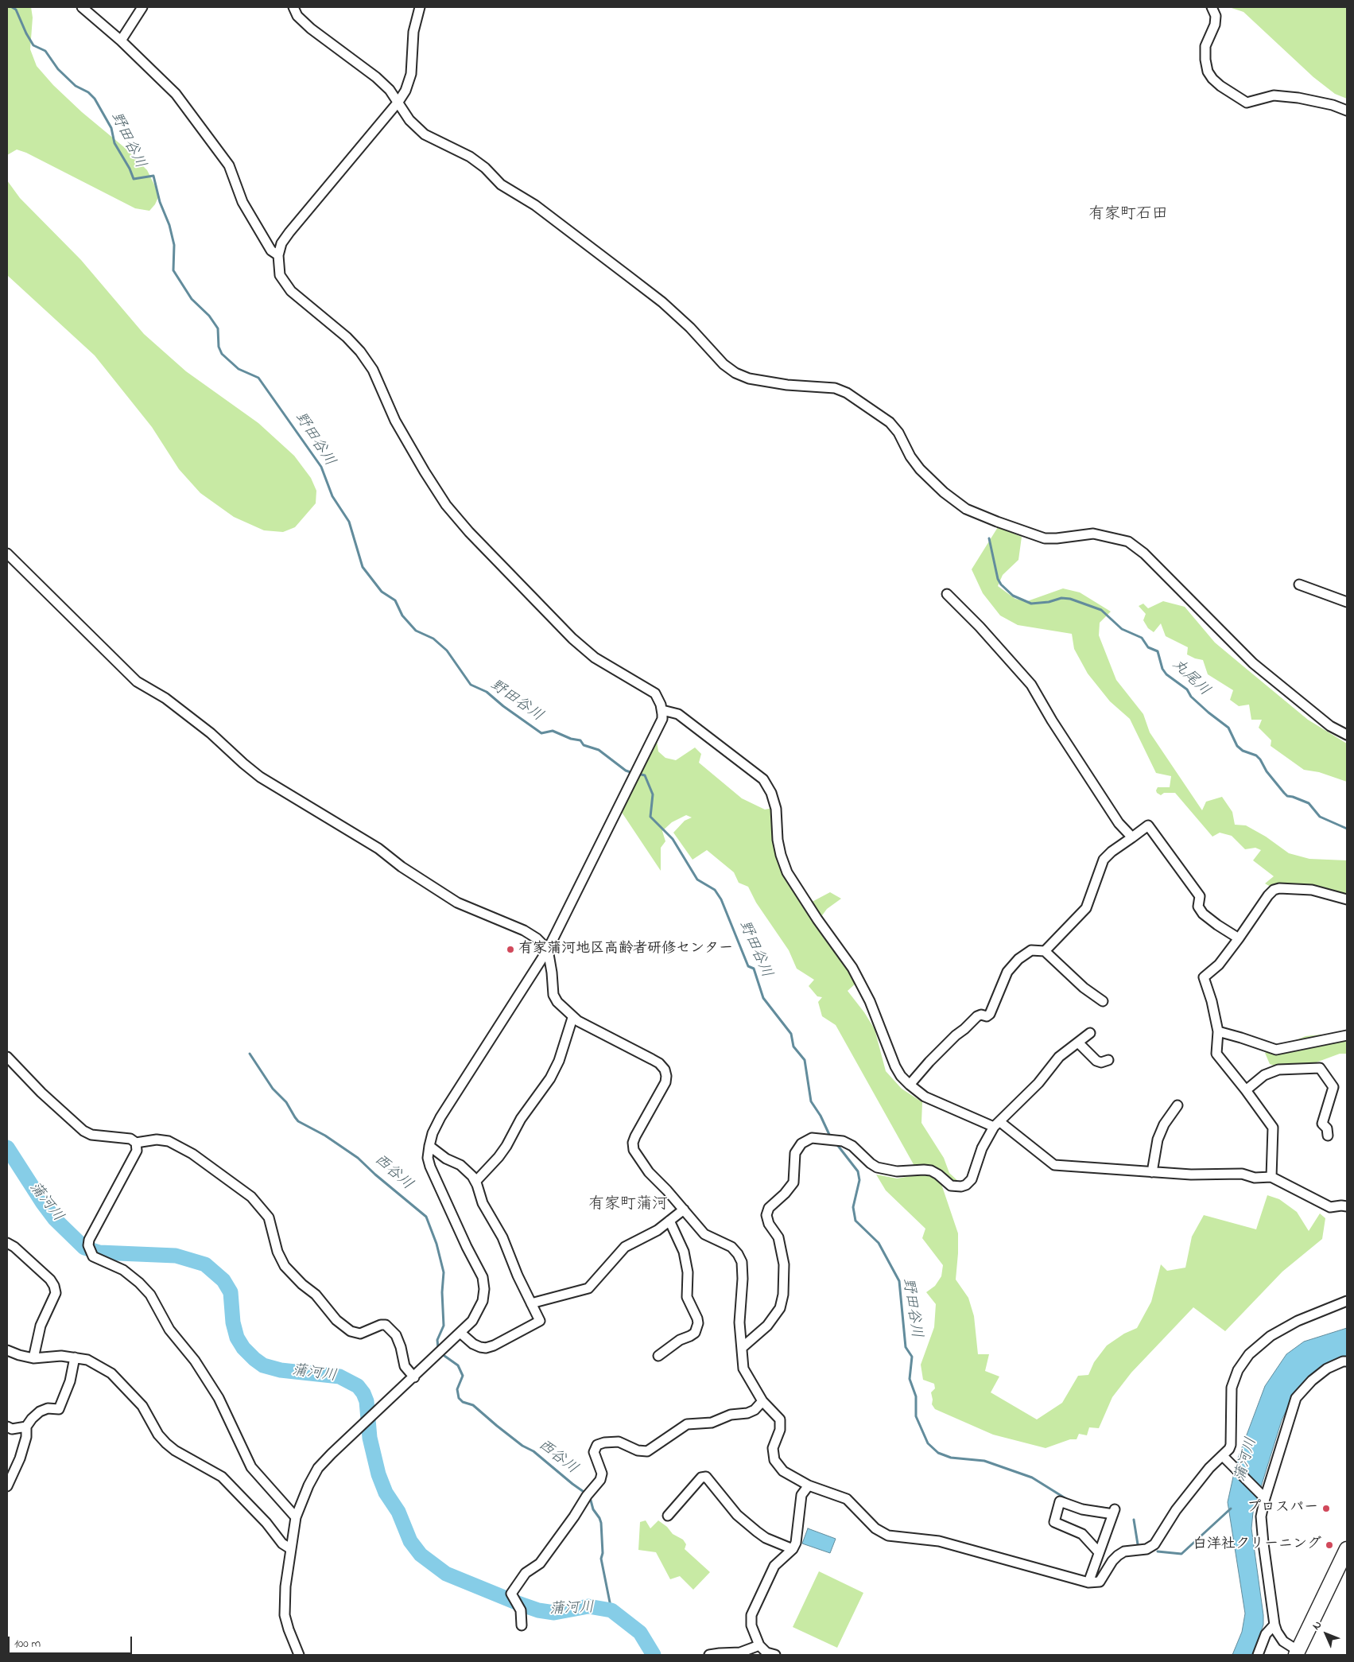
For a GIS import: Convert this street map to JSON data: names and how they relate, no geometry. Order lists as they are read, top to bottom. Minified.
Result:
{"districts":["有家町石田","有家町蒲河"],"water":["野田谷川","丸尾川","西谷川","蒲河川"],"places":["有家蒲河地区高齢者研修センター","プロスパー","白洋社クリーニング"],"scale_bar":"100 m","north":"top left"}
